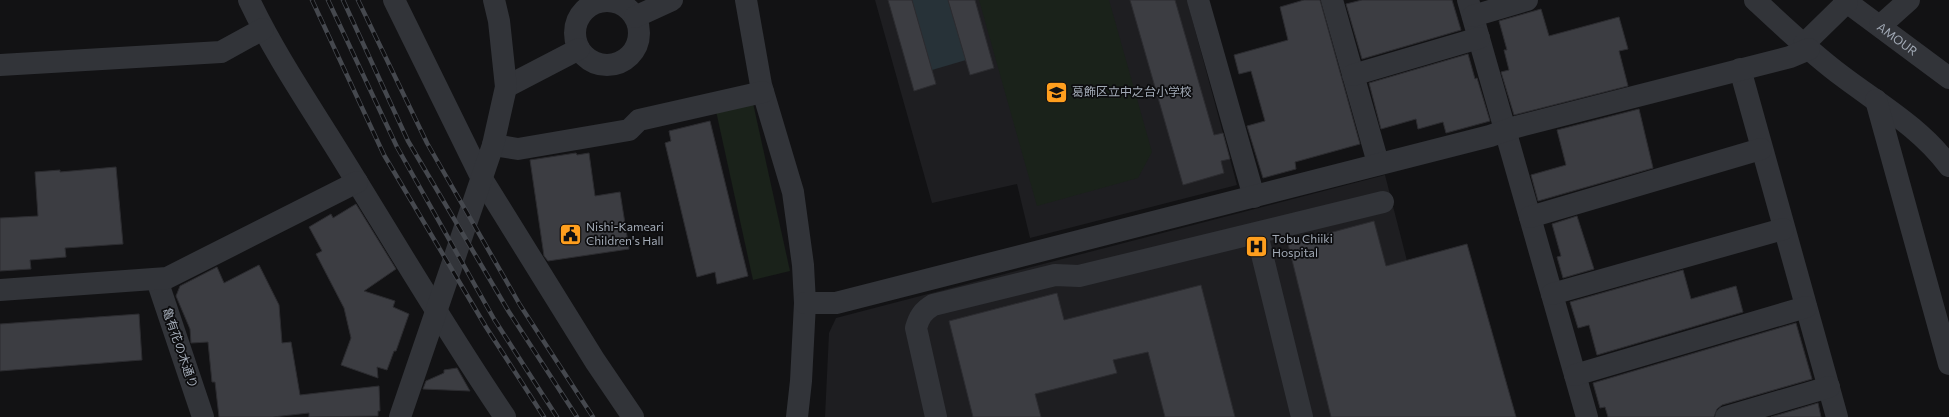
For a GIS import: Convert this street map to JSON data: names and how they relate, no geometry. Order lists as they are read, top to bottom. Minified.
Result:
{"streets":{"street":["AMOUR","亀有花の木通り"]},"places":{"school or university":["葛飾区立中之台小学校"],"public building":["Nishi-Kameari Children's Hall"],"hospital":["Tobu Chiiki Hospital"]}}
